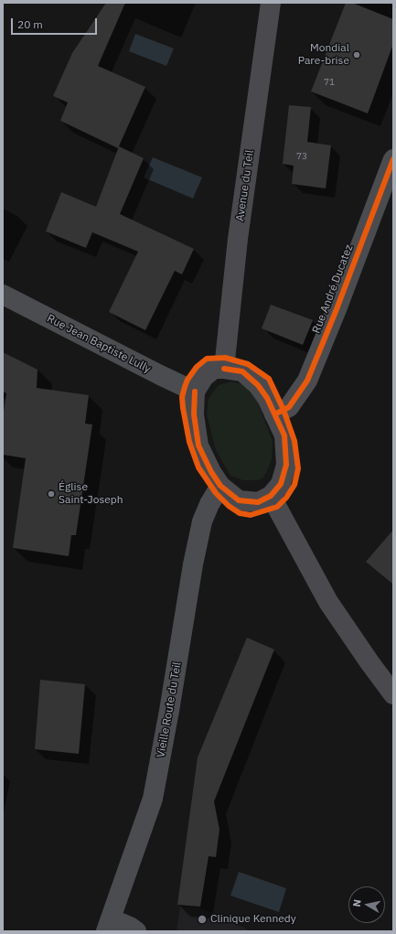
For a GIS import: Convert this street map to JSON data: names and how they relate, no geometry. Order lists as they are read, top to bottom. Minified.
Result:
{"streets":{"main road":["Avenue du Teil"],"street":["Rue André Ducatez","Rue Jean Baptiste Lully","Vieille Route du Teil"]},"crossings":[["Avenue du Teil","Rue André Ducatez"],["Avenue du Teil","Rue Jean Baptiste Lully"],["Avenue du Teil","Vieille Route du Teil"],["Rue André Ducatez","Rue Jean Baptiste Lully"],["Rue André Ducatez","Vieille Route du Teil"],["Rue Jean Baptiste Lully","Vieille Route du Teil"]],"places":["Mondial Pare-brise","Église Saint-Joseph","Clinique Kennedy"],"house_numbers":["71","73"],"scale_bar":"20 m","north":"left"}
